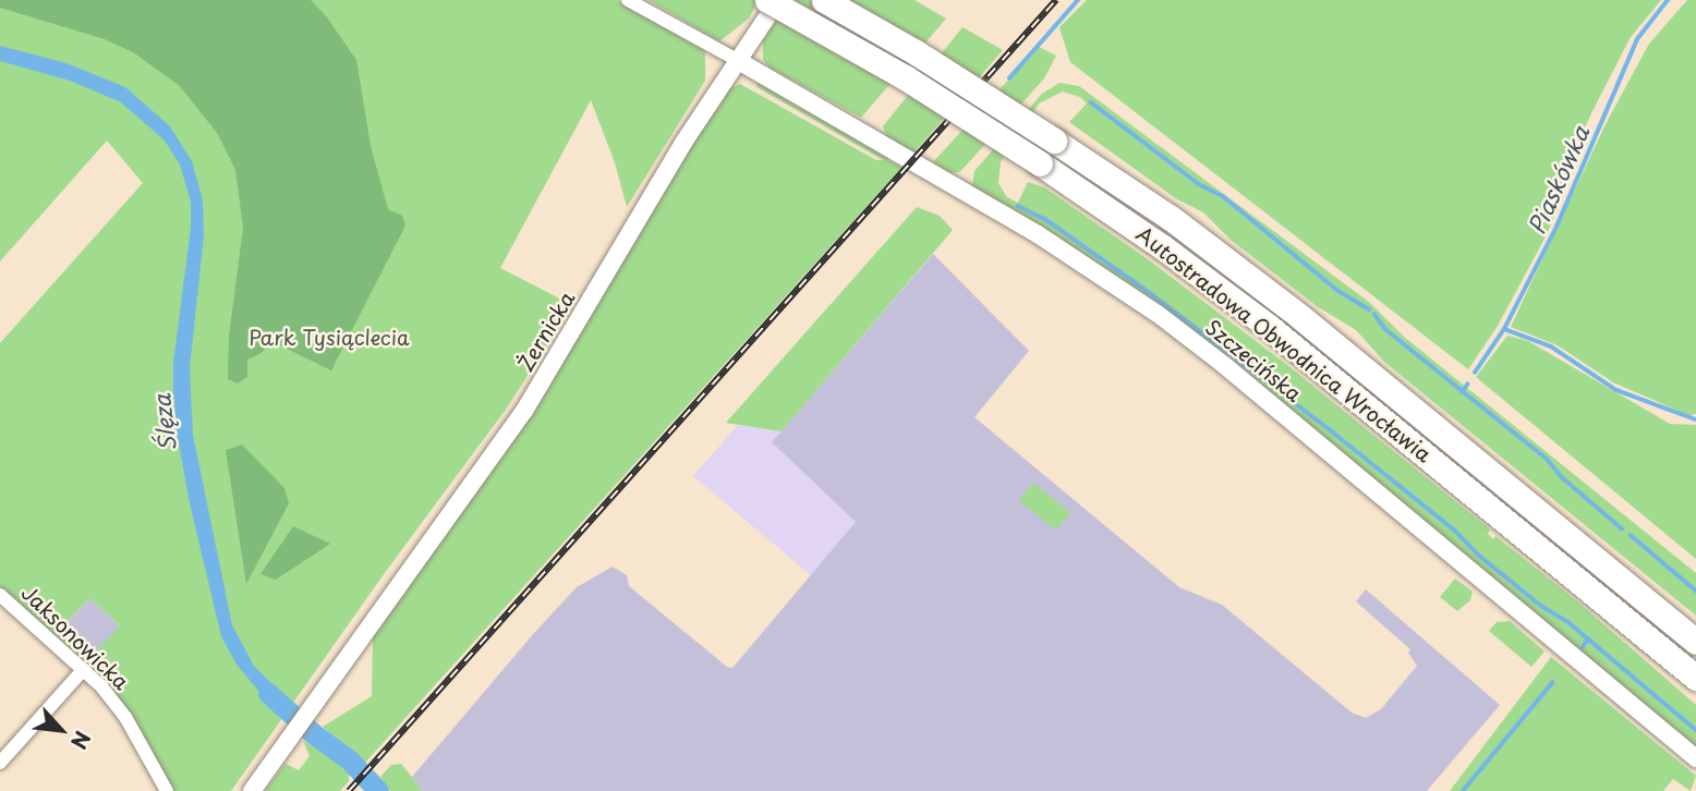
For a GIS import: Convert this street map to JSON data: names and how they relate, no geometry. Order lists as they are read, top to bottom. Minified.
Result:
{"streets":{"highway":["Autostradowa Obwodnica Wrocławia"],"street":["Żernicka","Szczecińska","Jaksonowicka"]},"crossings":[["Żernicka","Szczecińska"]],"water":["Piaskówka","Ślęza"],"parks":["Park Tysiąclecia"],"north":"bottom right"}
